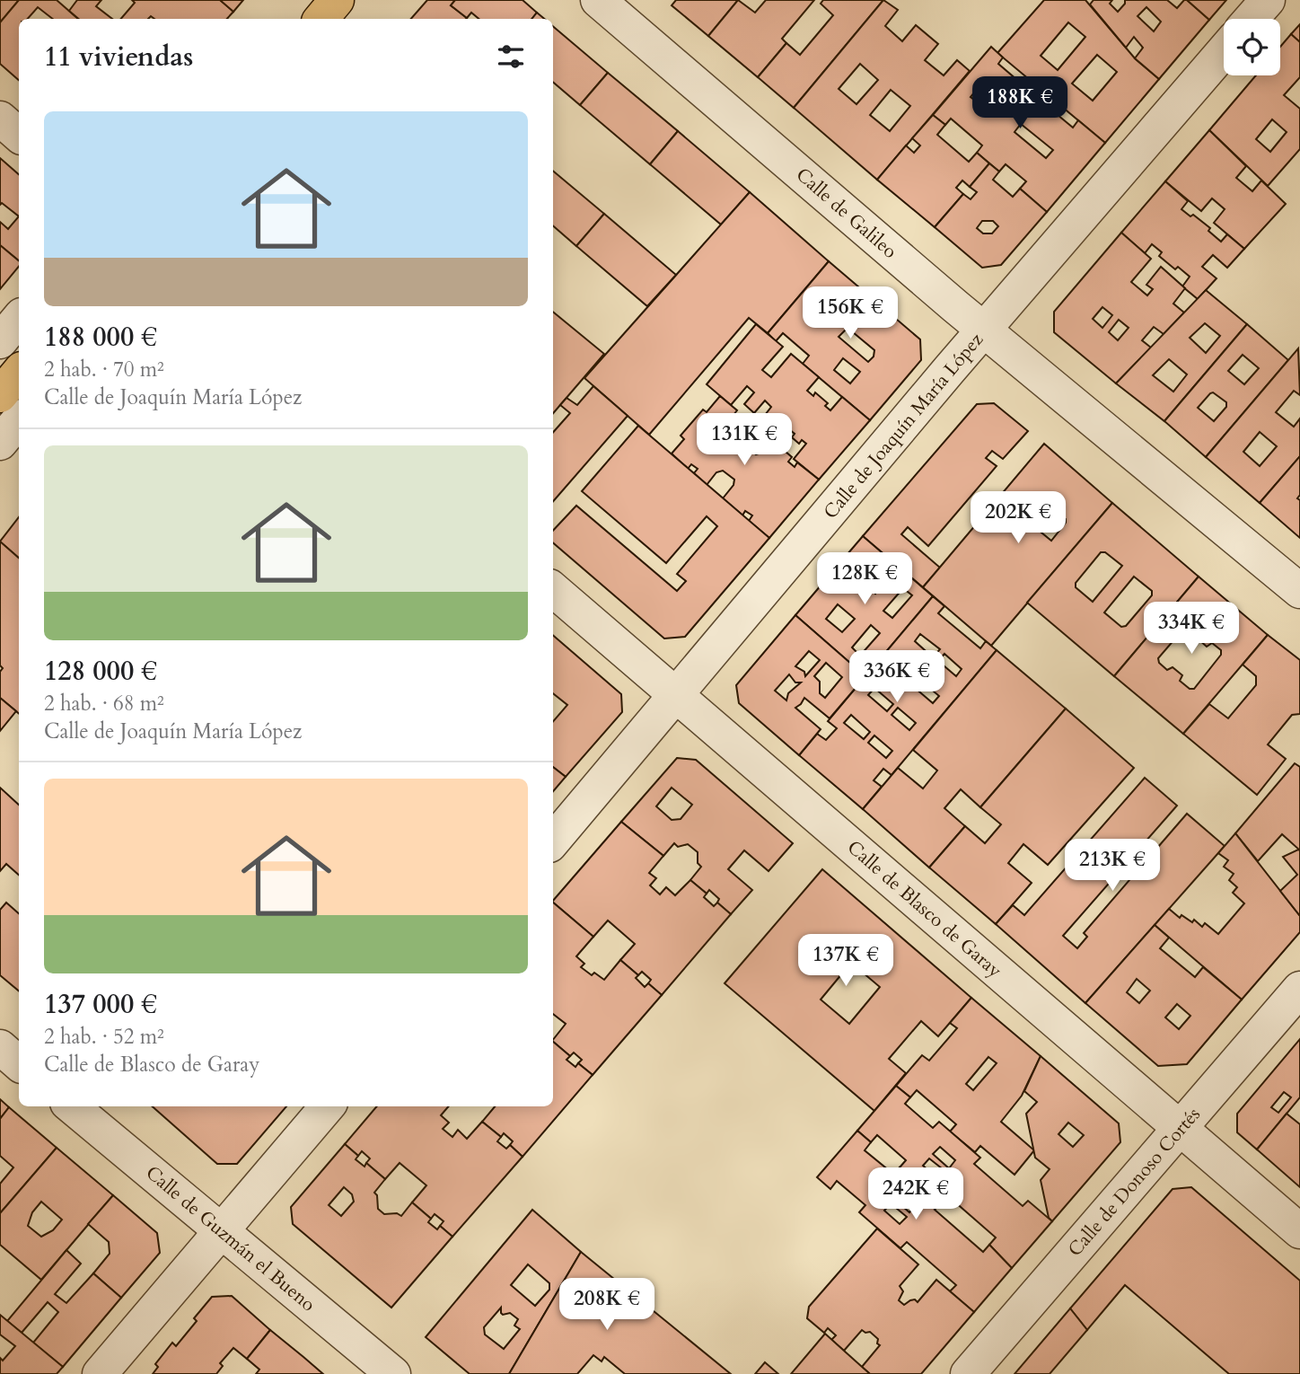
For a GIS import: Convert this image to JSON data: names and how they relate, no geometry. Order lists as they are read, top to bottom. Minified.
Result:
{"streets":{"street":["Calle de Galileo","Calle de Joaquín María López","Calle de Blasco de Garay","Calle de Donoso Cortés","Calle de Guzmán el Bueno"]},"crossings":[["Calle de Galileo","Calle de Joaquín María López"],["Calle de Joaquín María López","Calle de Blasco de Garay"],["Calle de Blasco de Garay","Calle de Donoso Cortés"]],"page":{"heading":"11 viviendas","price":["188K €","156K €","131K €","202K €","128K €","334K €","336K €","213K €","137K €","242K €","208K €"],"list":[{"name":"188 000 €","note":"2 hab. · 70 m² · Calle de Joaquín María López"},{"name":"128 000 €","note":"2 hab. · 68 m² · Calle de Joaquín María López"},{"name":"137 000 €","note":"2 hab. · 52 m² · Calle de Blasco de Garay"}]}}
